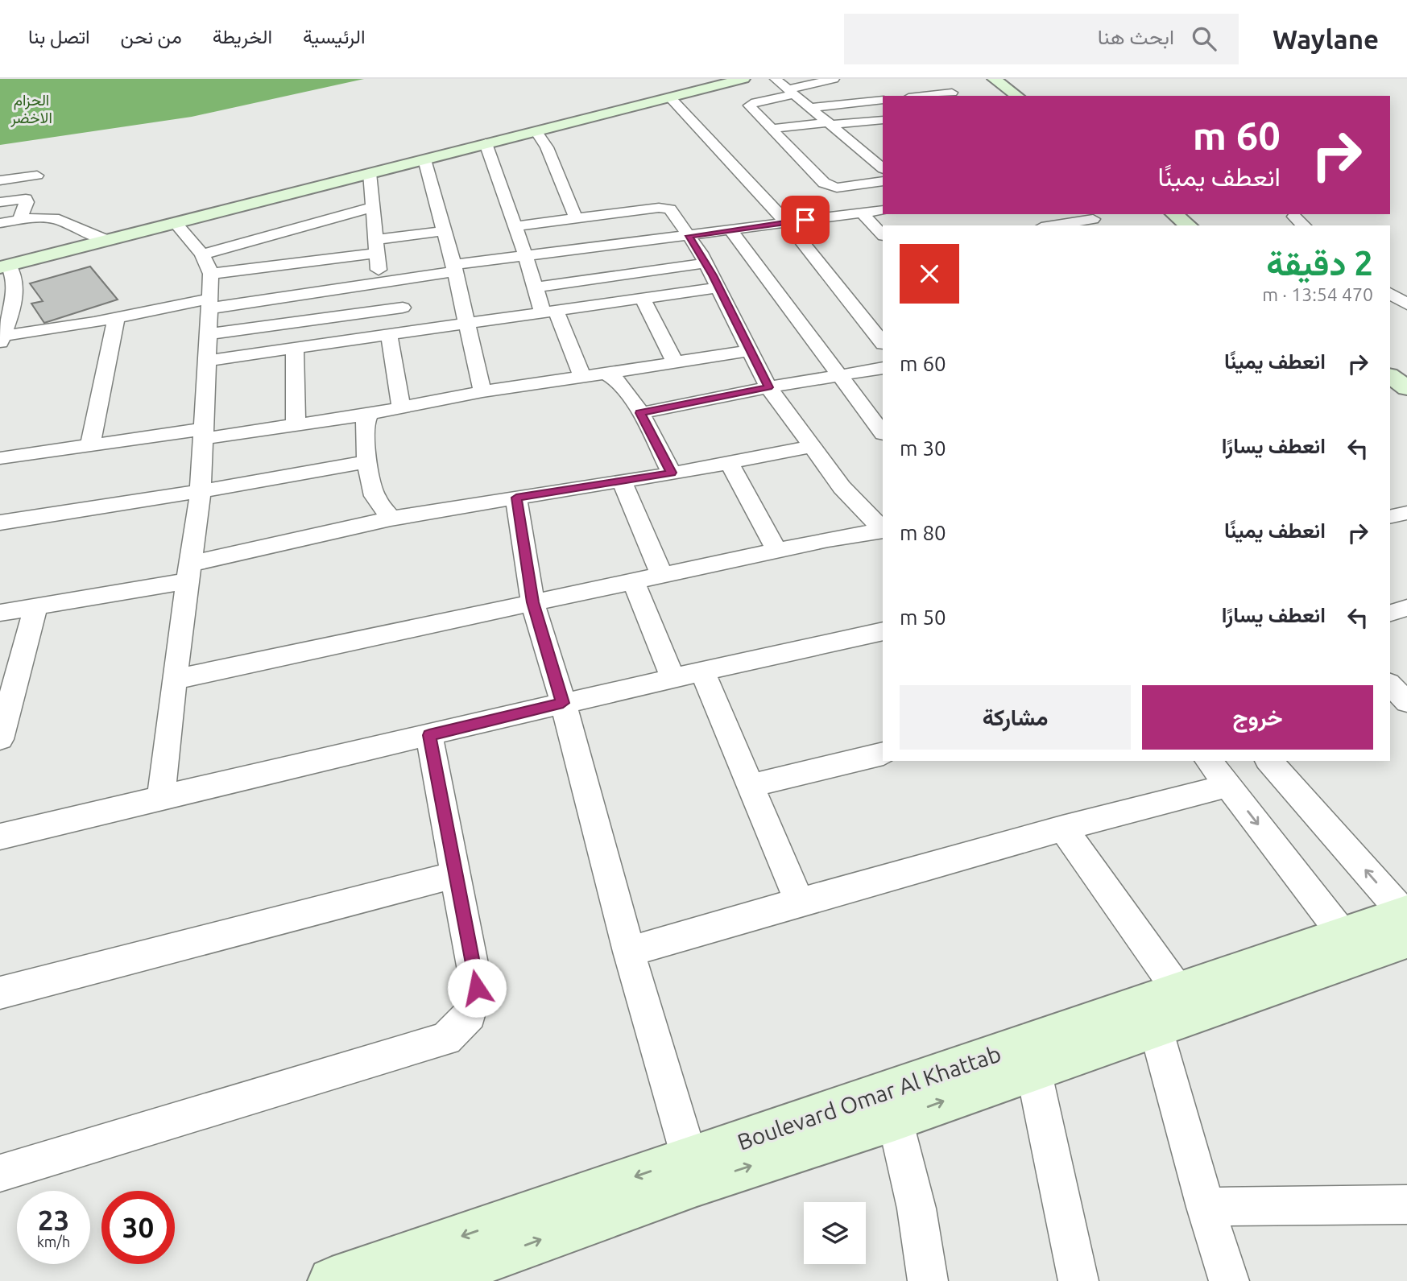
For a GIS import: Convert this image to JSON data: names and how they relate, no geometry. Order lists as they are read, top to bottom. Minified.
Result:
{"streets":{"street":["Boulevard Omar Al Khattab"]},"parks":["الحزام الاخضر"],"page":{"header":"Waylane","search":"ابحث هنا","nav":["الرئيسية","الخريطة","من نحن","اتصل بنا"],"turn":["60 m","انعطف يمينًا"],"heading":["2 دقيقة","470 m · 13:54"],"list":[{"name":"انعطف يمينًا","value":"60 m"},{"name":"انعطف يسارًا","value":"30 m"},{"name":"انعطف يمينًا","value":"80 m"},{"name":"انعطف يسارًا","value":"50 m"}],"buttons":["خروج","مشاركة"],"speed":"23 km/h","limit":"30"}}
